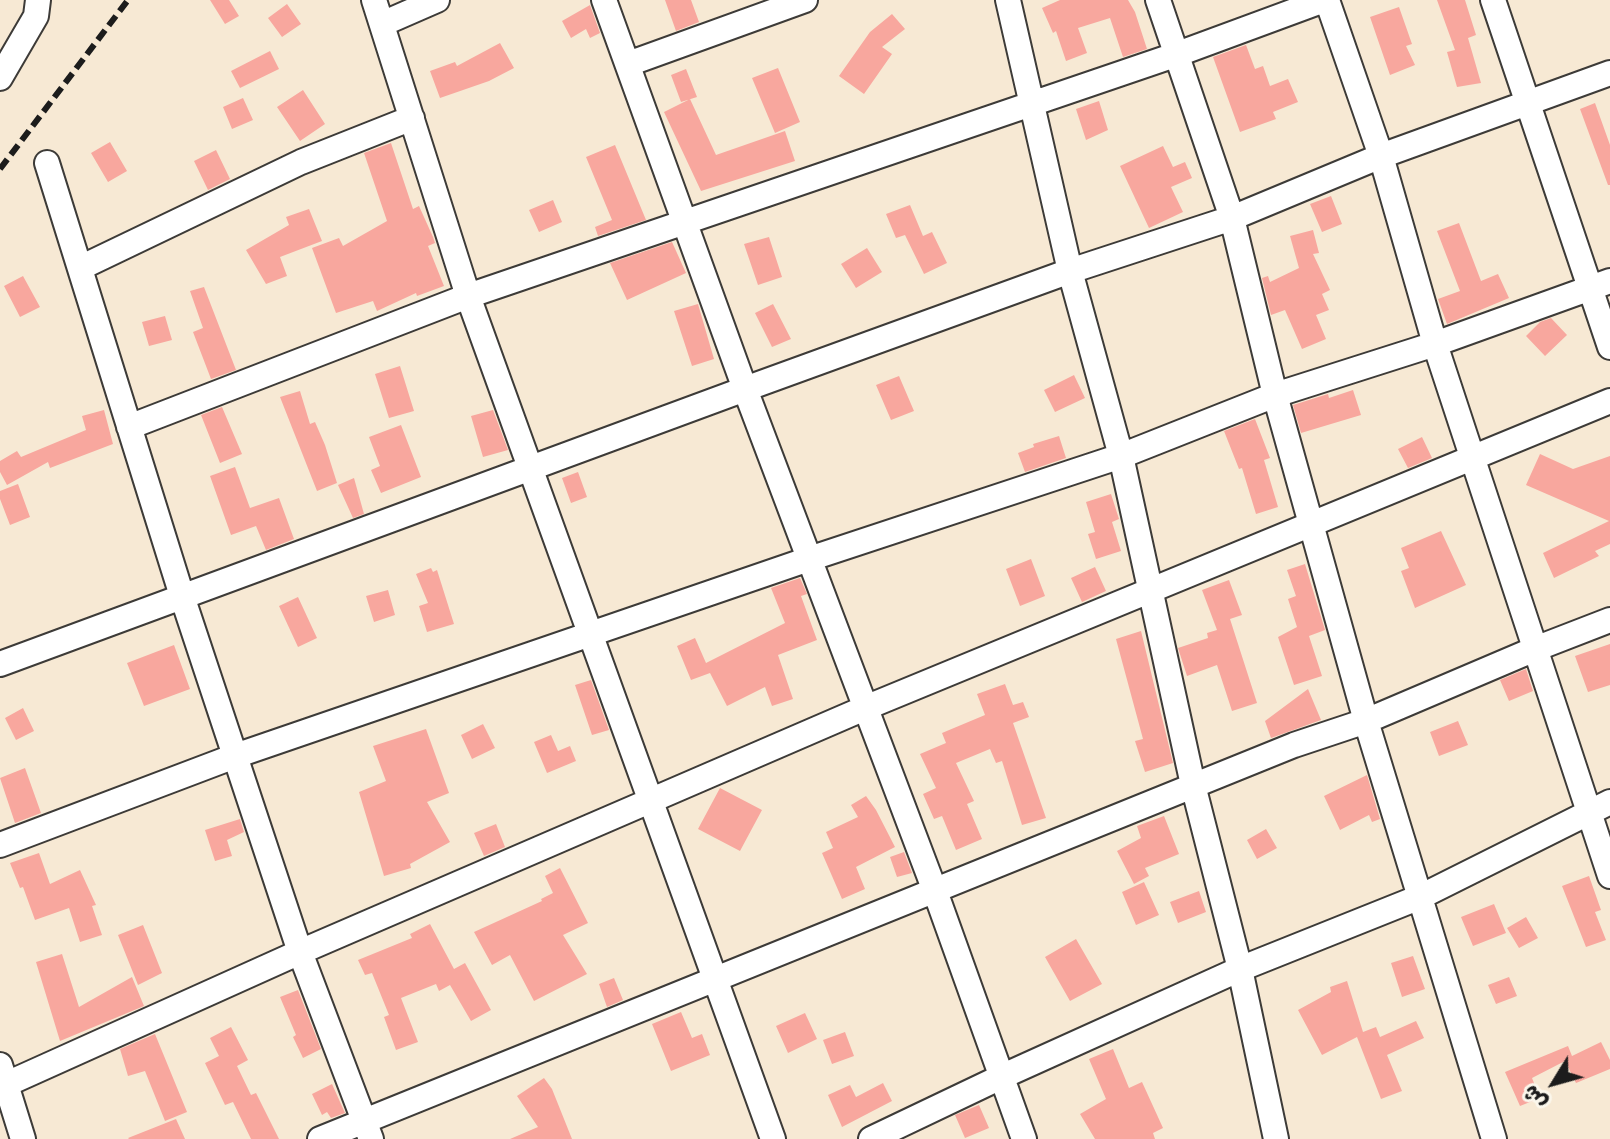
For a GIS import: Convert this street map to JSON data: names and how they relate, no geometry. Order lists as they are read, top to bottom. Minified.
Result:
{"north":"bottom left"}
